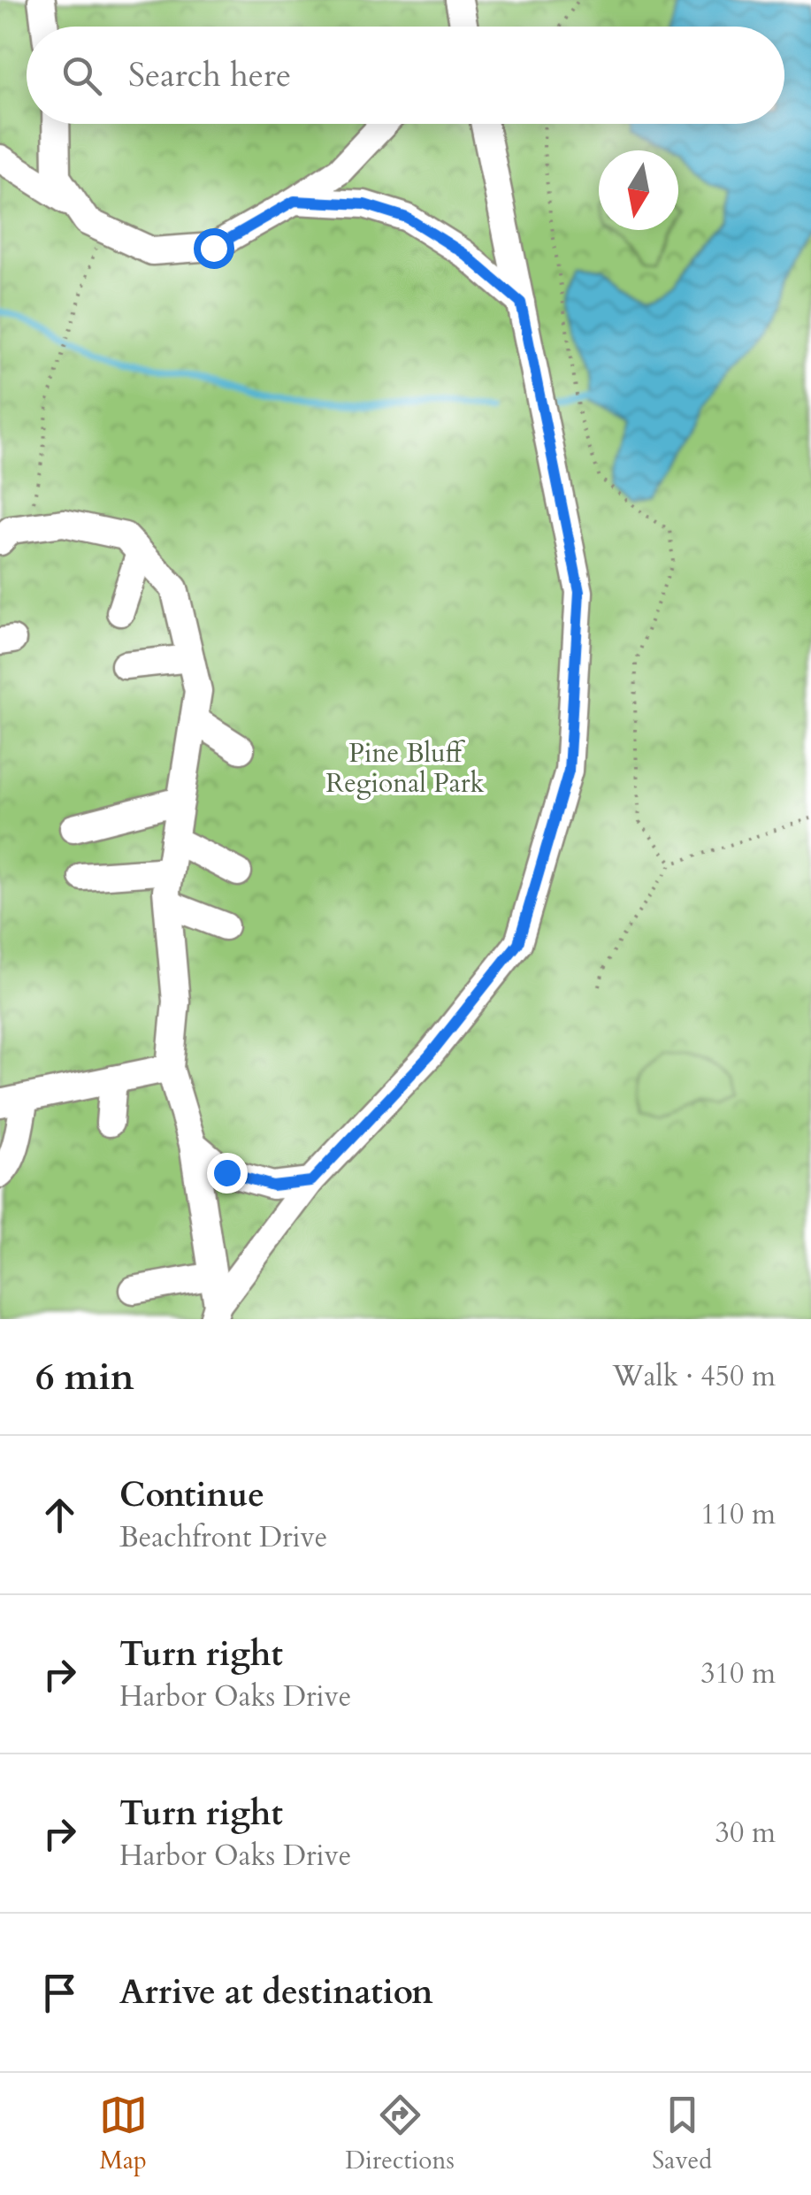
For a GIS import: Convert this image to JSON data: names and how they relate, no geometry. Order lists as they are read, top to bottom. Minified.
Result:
{"parks":["Pine Bluff Regional Park"],"north":"bottom","page":{"search":"Search here","heading":["6 min","Walk · 450 m"],"list":[["Continue","Beachfront Drive","110 m"],["Turn right","Harbor Oaks Drive","310 m"],["Turn right","Harbor Oaks Drive","30 m"],"Arrive at destination"],"nav":["Map","Directions","Saved"]}}
